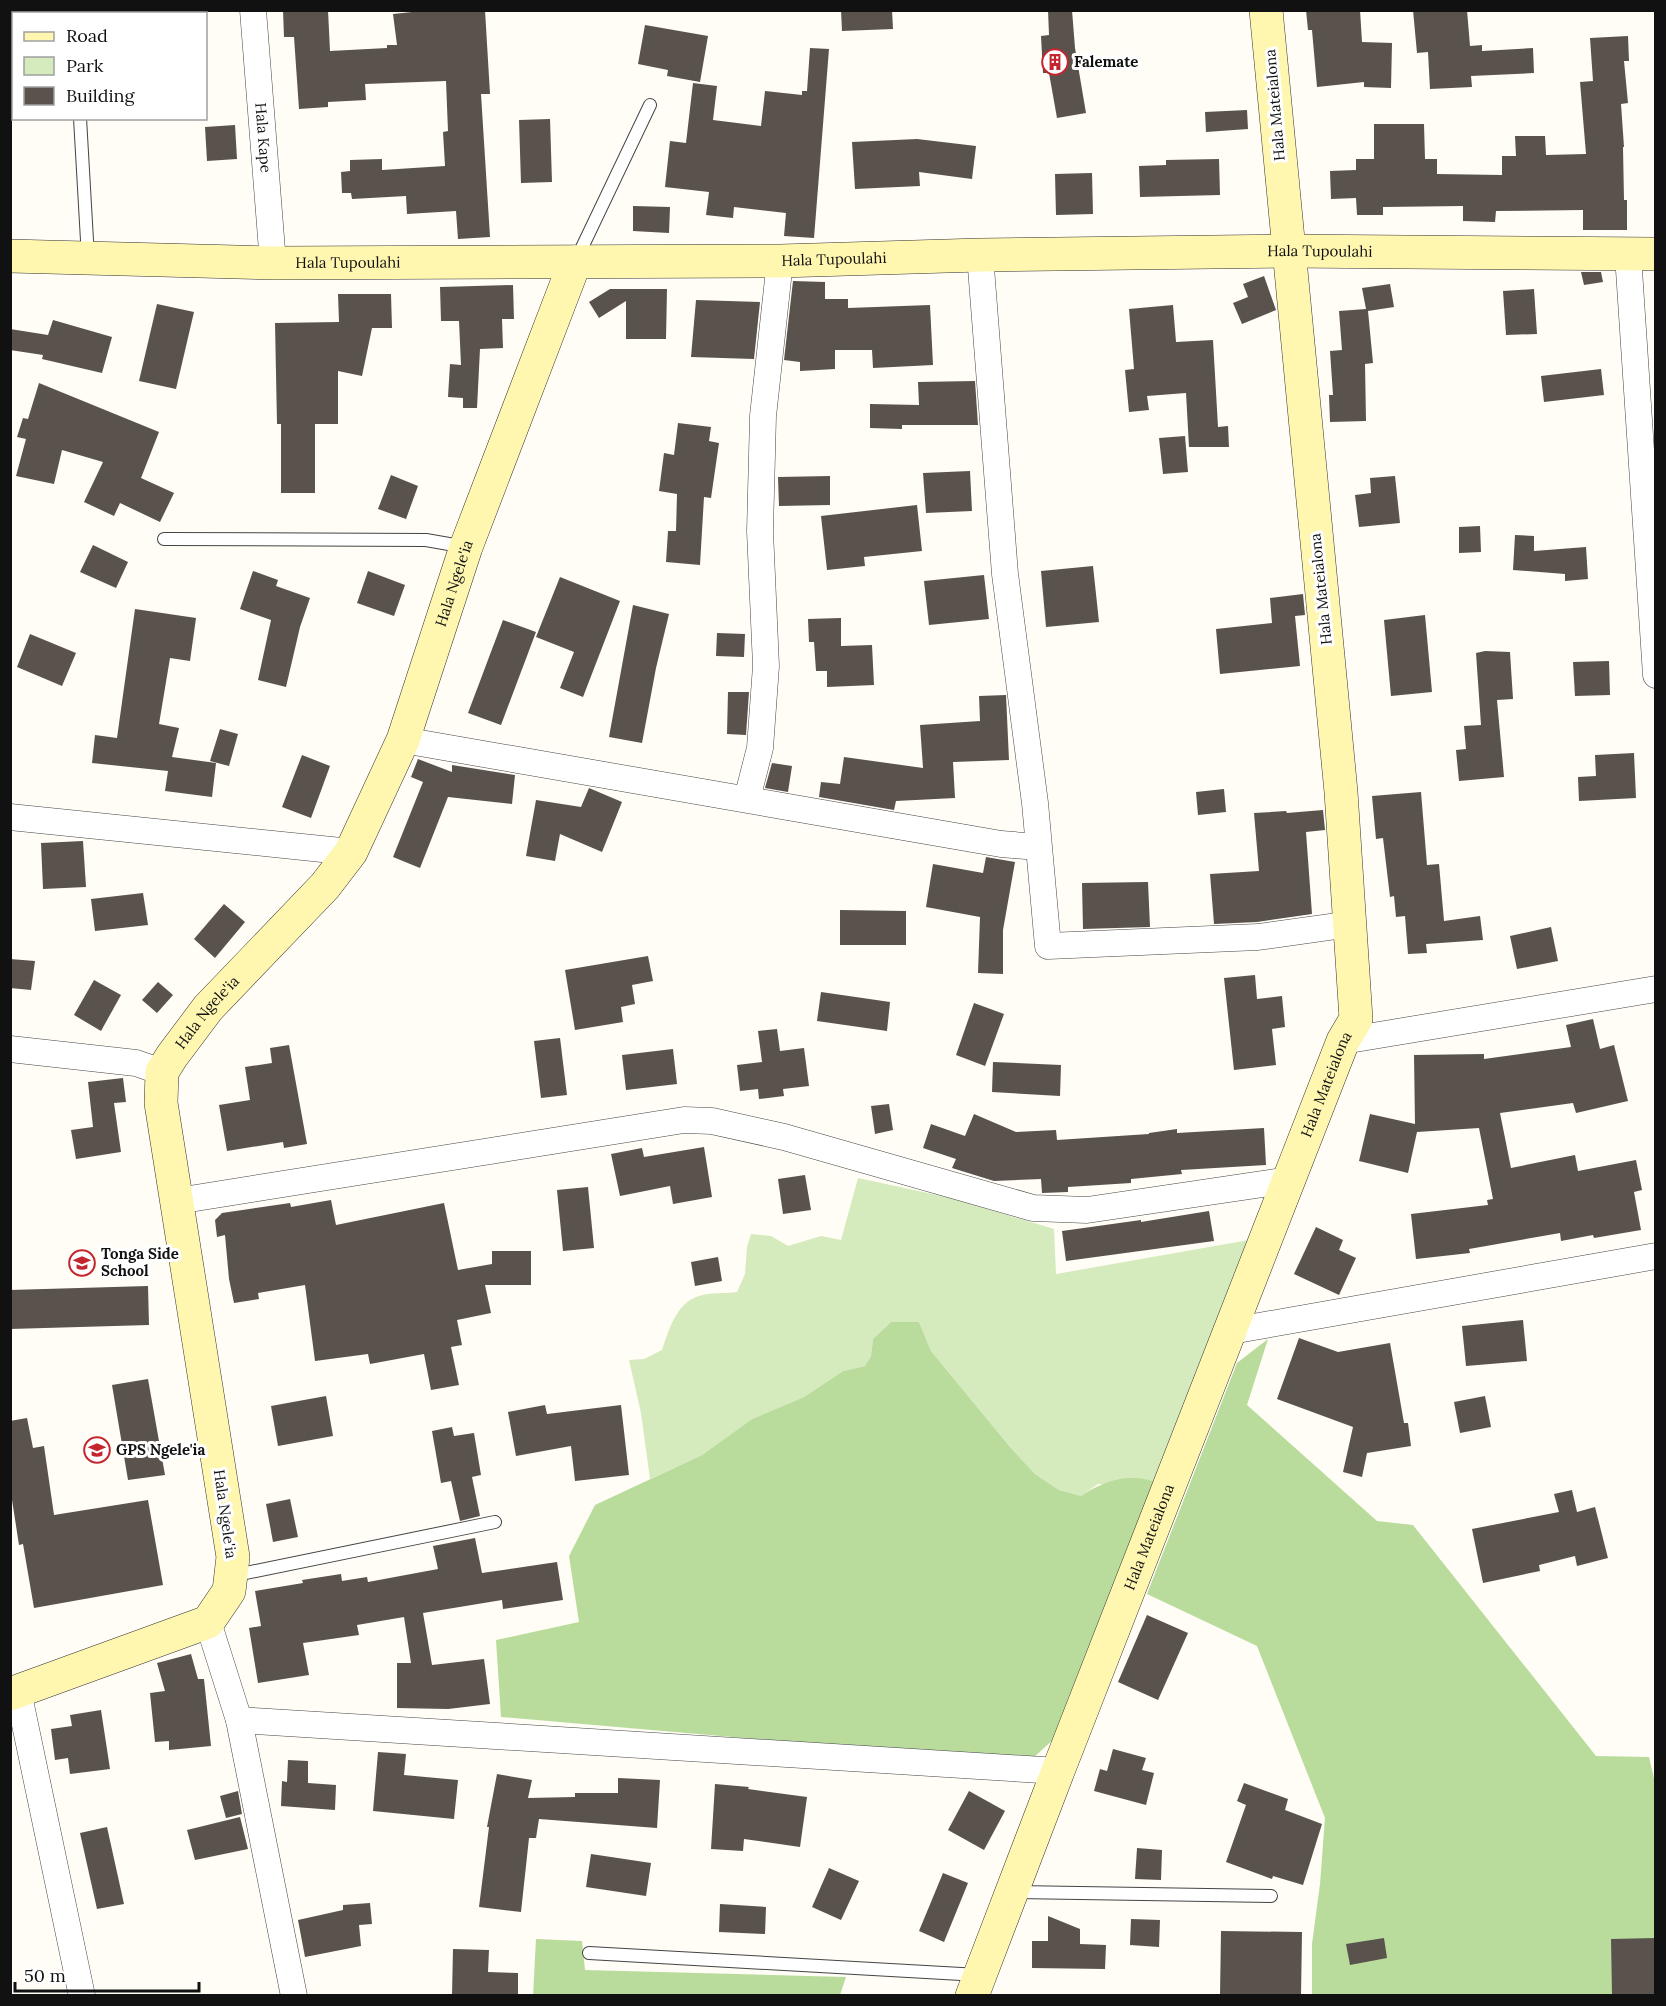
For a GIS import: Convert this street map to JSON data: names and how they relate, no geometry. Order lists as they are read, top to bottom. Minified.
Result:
{"streets":{"street":["Hala Mateialona","Hala Kape","Hala Tupoulahi","Hala Ngele'ia"]},"crossings":[["Hala Mateialona","Hala Tupoulahi"],["Hala Kape","Hala Tupoulahi"],["Hala Tupoulahi","Hala Ngele'ia"]],"places":{"building":["Falemate"],"school or university":["Tonga Side School","GPS Ngele'ia"]},"legend":["Road","Park","Building"],"scale_bar":"50 m"}
